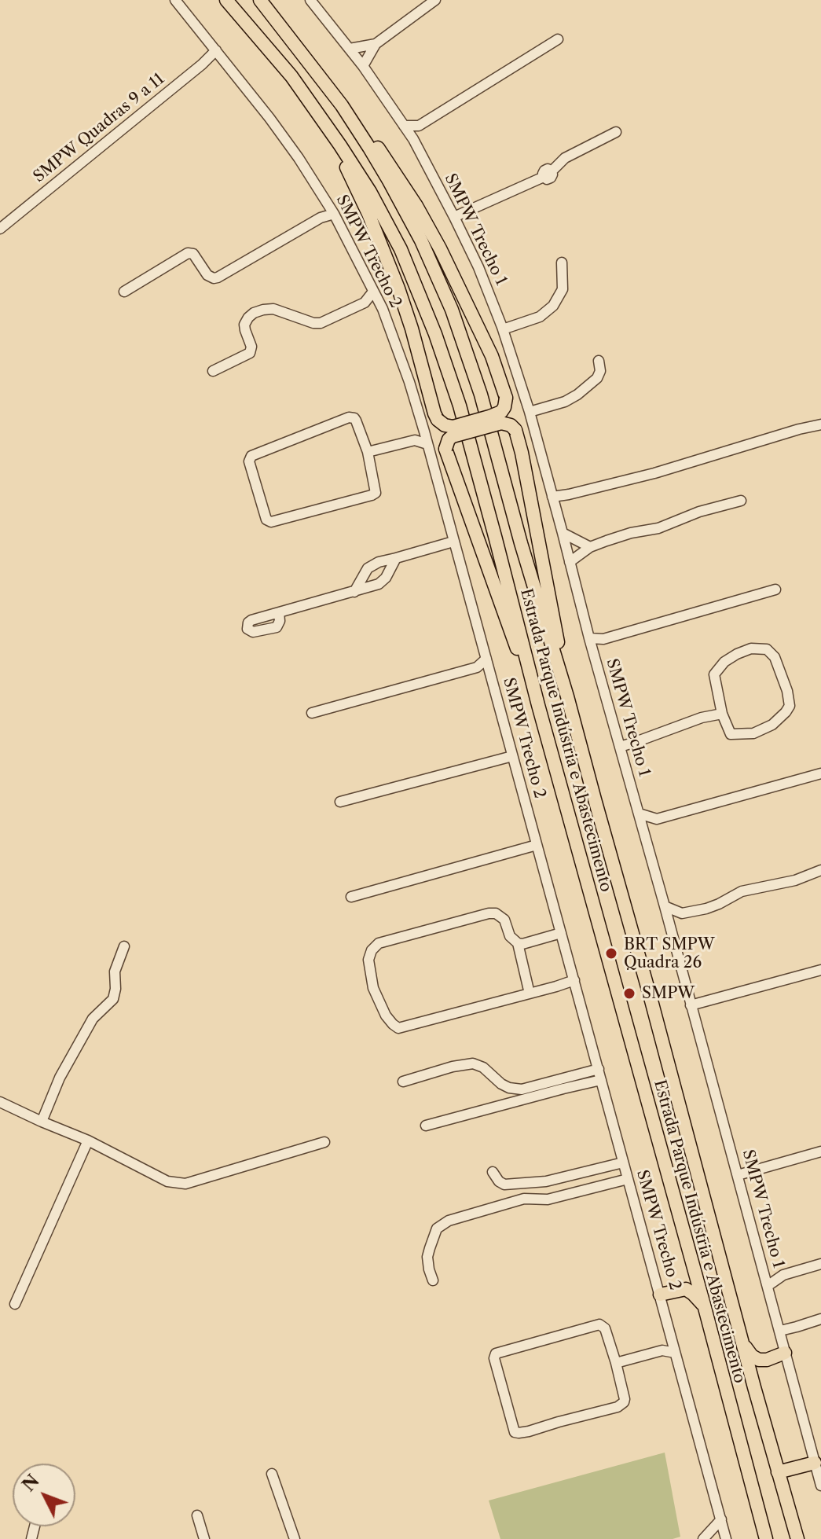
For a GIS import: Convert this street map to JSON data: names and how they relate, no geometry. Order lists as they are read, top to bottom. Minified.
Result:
{"streets":{"highway":["Estrada Parque Indústria e Abastecimento"],"street":["SMPW Quadras 9 a 11","SMPW Trecho 1","SMPW Trecho 2"]},"crossings":[["SMPW Quadras 9 a 11","SMPW Trecho 2"]],"places":["BRT SMPW Quadra 26","SMPW"],"north":"top left"}
